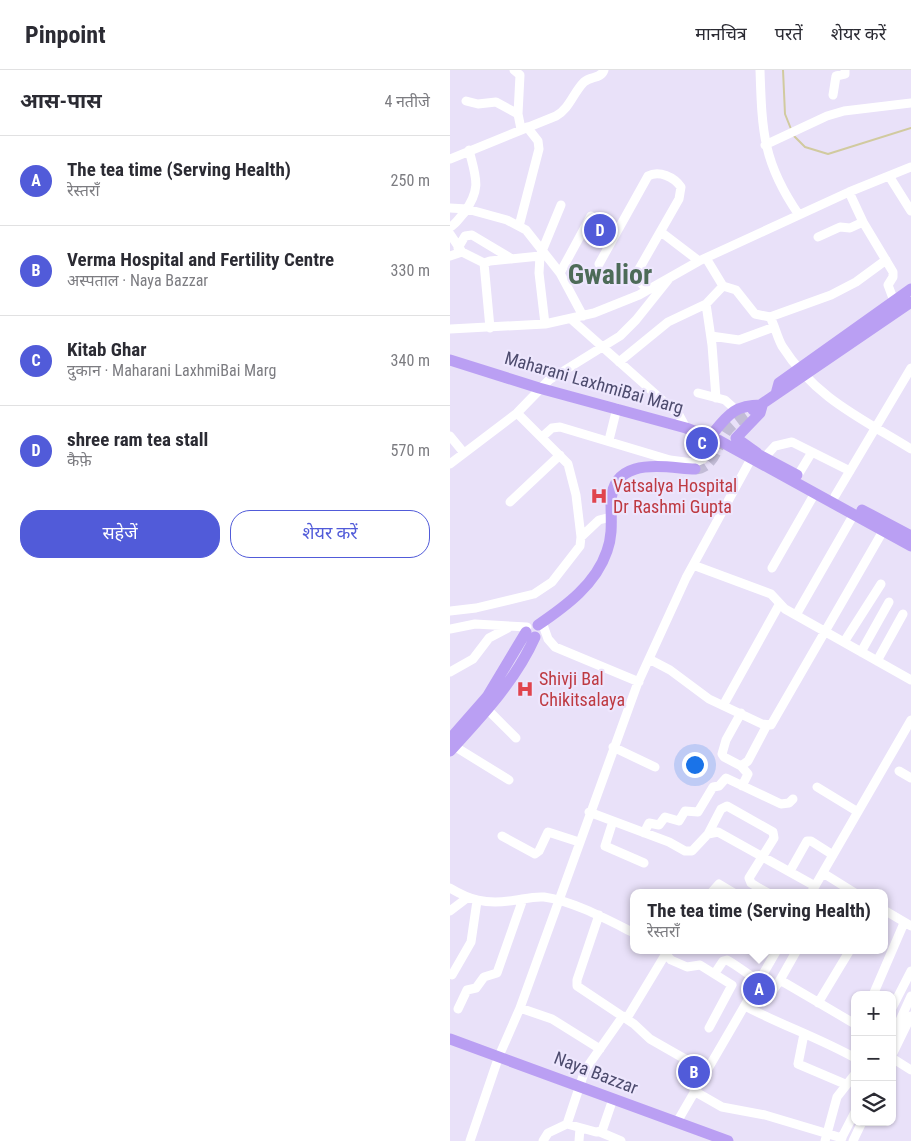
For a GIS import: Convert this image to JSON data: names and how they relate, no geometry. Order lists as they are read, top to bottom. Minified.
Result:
{"streets":{"main road":["Maharani LaxhmiBai Marg","Naya Bazzar"]},"districts":["Gwalior"],"places":{"hospital":["Vatsalya Hospital Dr Rashmi Gupta","Shivji Bal Chikitsalaya"]},"page":{"header":"Pinpoint","nav":["मानचित्र","परतें","शेयर करें"],"heading":["आस-पास","4 नतीजे"],"list":[{"mark":"A","name":"The tea time (Serving Health)","note":"रेस्तराँ","value":"250 m"},{"mark":"B","name":"Verma Hospital and Fertility Centre","note":"अस्पताल · Naya Bazzar","value":"330 m"},{"mark":"C","name":"Kitab Ghar","note":"दुकान · Maharani LaxhmiBai Marg","value":"340 m"},{"mark":"D","name":"shree ram tea stall","note":"कैफ़े","value":"570 m"}],"pins":["D","C","A","B"],"buttons":["सहेजें","शेयर करें"],"popup":["The tea time (Serving Health)","रेस्तराँ"],"map_buttons":["+","−"]}}
